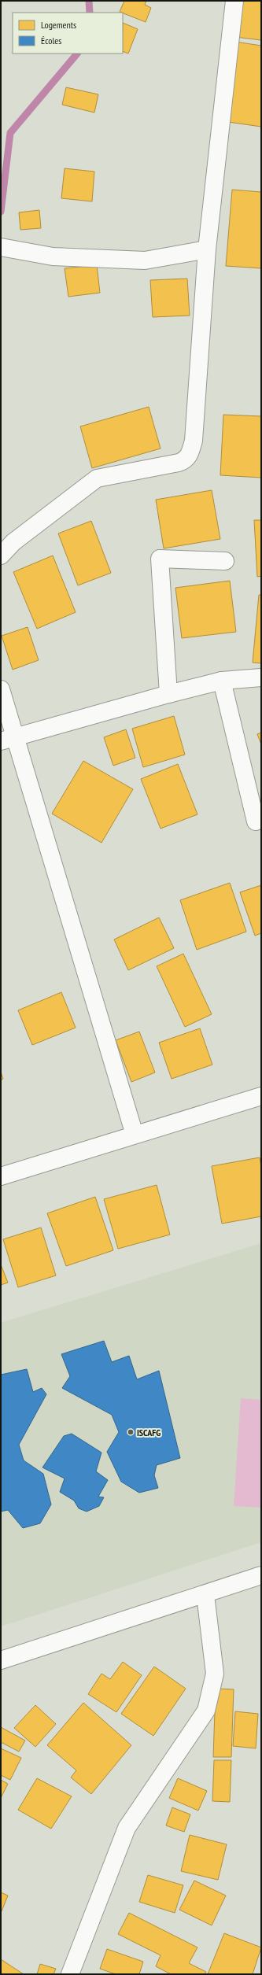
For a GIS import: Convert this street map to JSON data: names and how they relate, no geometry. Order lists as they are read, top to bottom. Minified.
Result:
{"places":["ISCAFG"],"legend":["Logements","Écoles"]}
